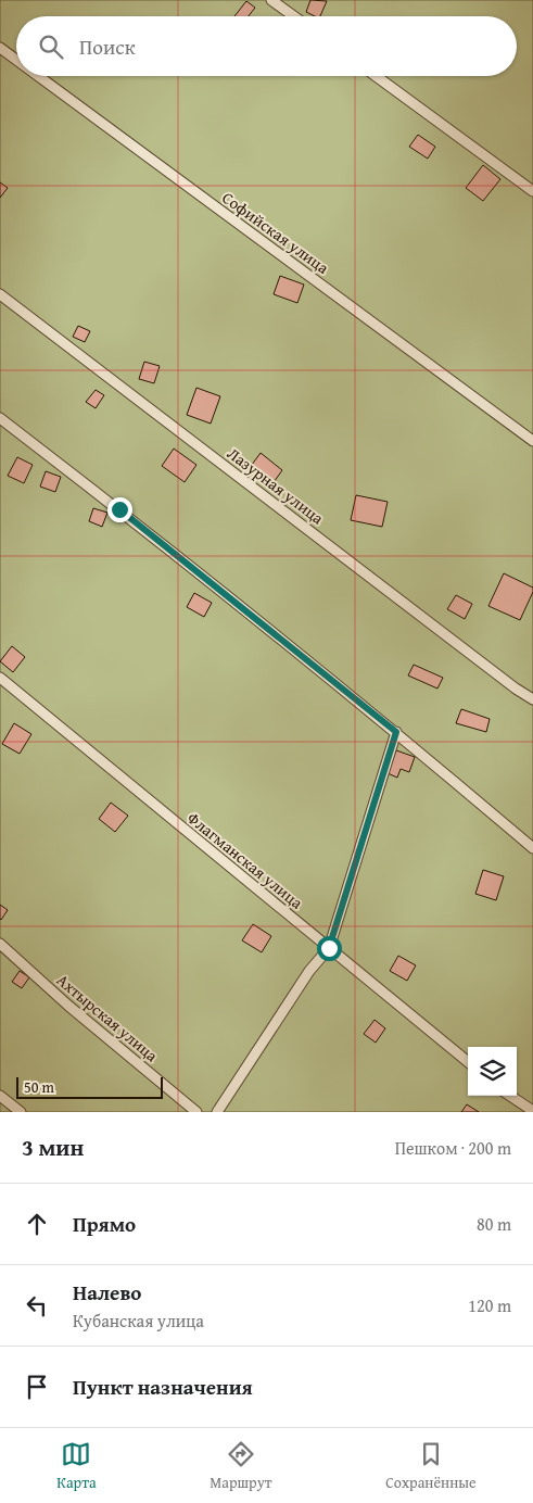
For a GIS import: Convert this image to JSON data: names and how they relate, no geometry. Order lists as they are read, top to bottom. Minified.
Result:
{"streets":{"lane":["Софийская улица","Лазурная улица","Флагманская улица","Ахтырская улица"]},"scale_bar":"50 m","page":{"search":"Поиск","scale":"50 m","heading":["3 мин","Пешком · 200 m"],"list":[["Прямо","80 m"],["Налево","Кубанская улица","120 m"],"Пункт назначения"],"nav":["Карта","Маршрут","Сохранённые"]}}
